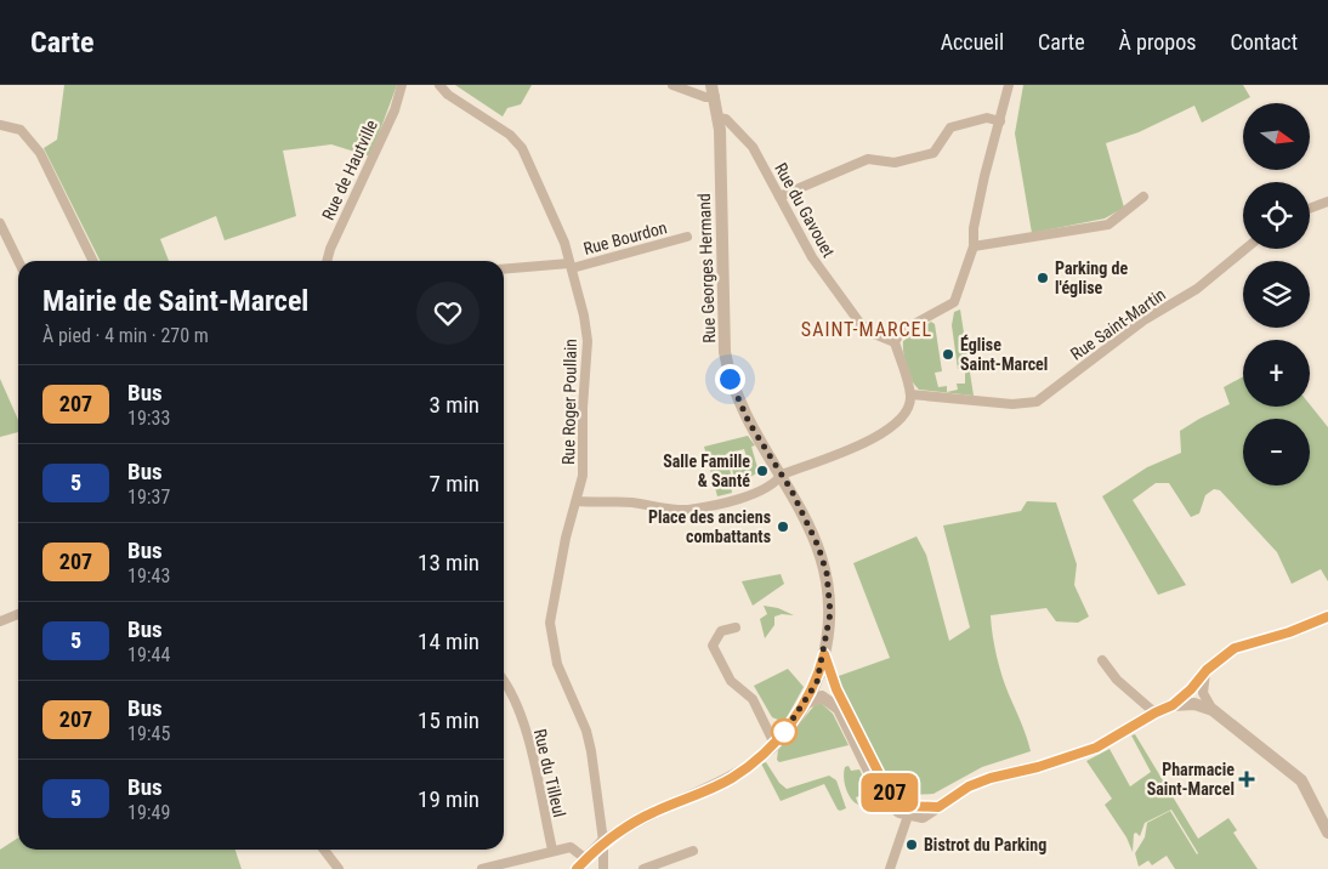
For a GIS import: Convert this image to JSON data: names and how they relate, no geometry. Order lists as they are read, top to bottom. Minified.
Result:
{"streets":{"street":["Rue de Hautville","Rue du Gavouet","Rue Bourdon","Rue Georges Hermand","Rue Saint-Martin","Rue Roger Poullain","Rue du Tilleul"]},"crossings":[["Rue du Gavouet","Rue Georges Hermand"],["Rue Bourdon","Rue Roger Poullain"]],"districts":["SAINT-MARCEL"],"places":{"other":["Parking de l'église","Église Saint-Marcel","Salle Famille & Santé","Place des anciens combattants","Bistrot du Parking"],"health":["Pharmacie Saint-Marcel"]},"lines":["bus line 207"],"north":"right","page":{"header":"Carte","nav":["Accueil","Carte","À propos","Contact"],"on_map":"207","map_buttons":["+","−"],"heading":["Mairie de Saint-Marcel","À pied · 4 min · 270 m"],"list":[{"mark":"207","name":"Bus","note":"19:33","value":"3 min"},{"mark":"5","name":"Bus","note":"19:37","value":"7 min"},{"mark":"207","name":"Bus","note":"19:43","value":"13 min"},{"mark":"5","name":"Bus","note":"19:44","value":"14 min"},{"mark":"207","name":"Bus","note":"19:45","value":"15 min"},{"mark":"5","name":"Bus","note":"19:49","value":"19 min"}]}}
